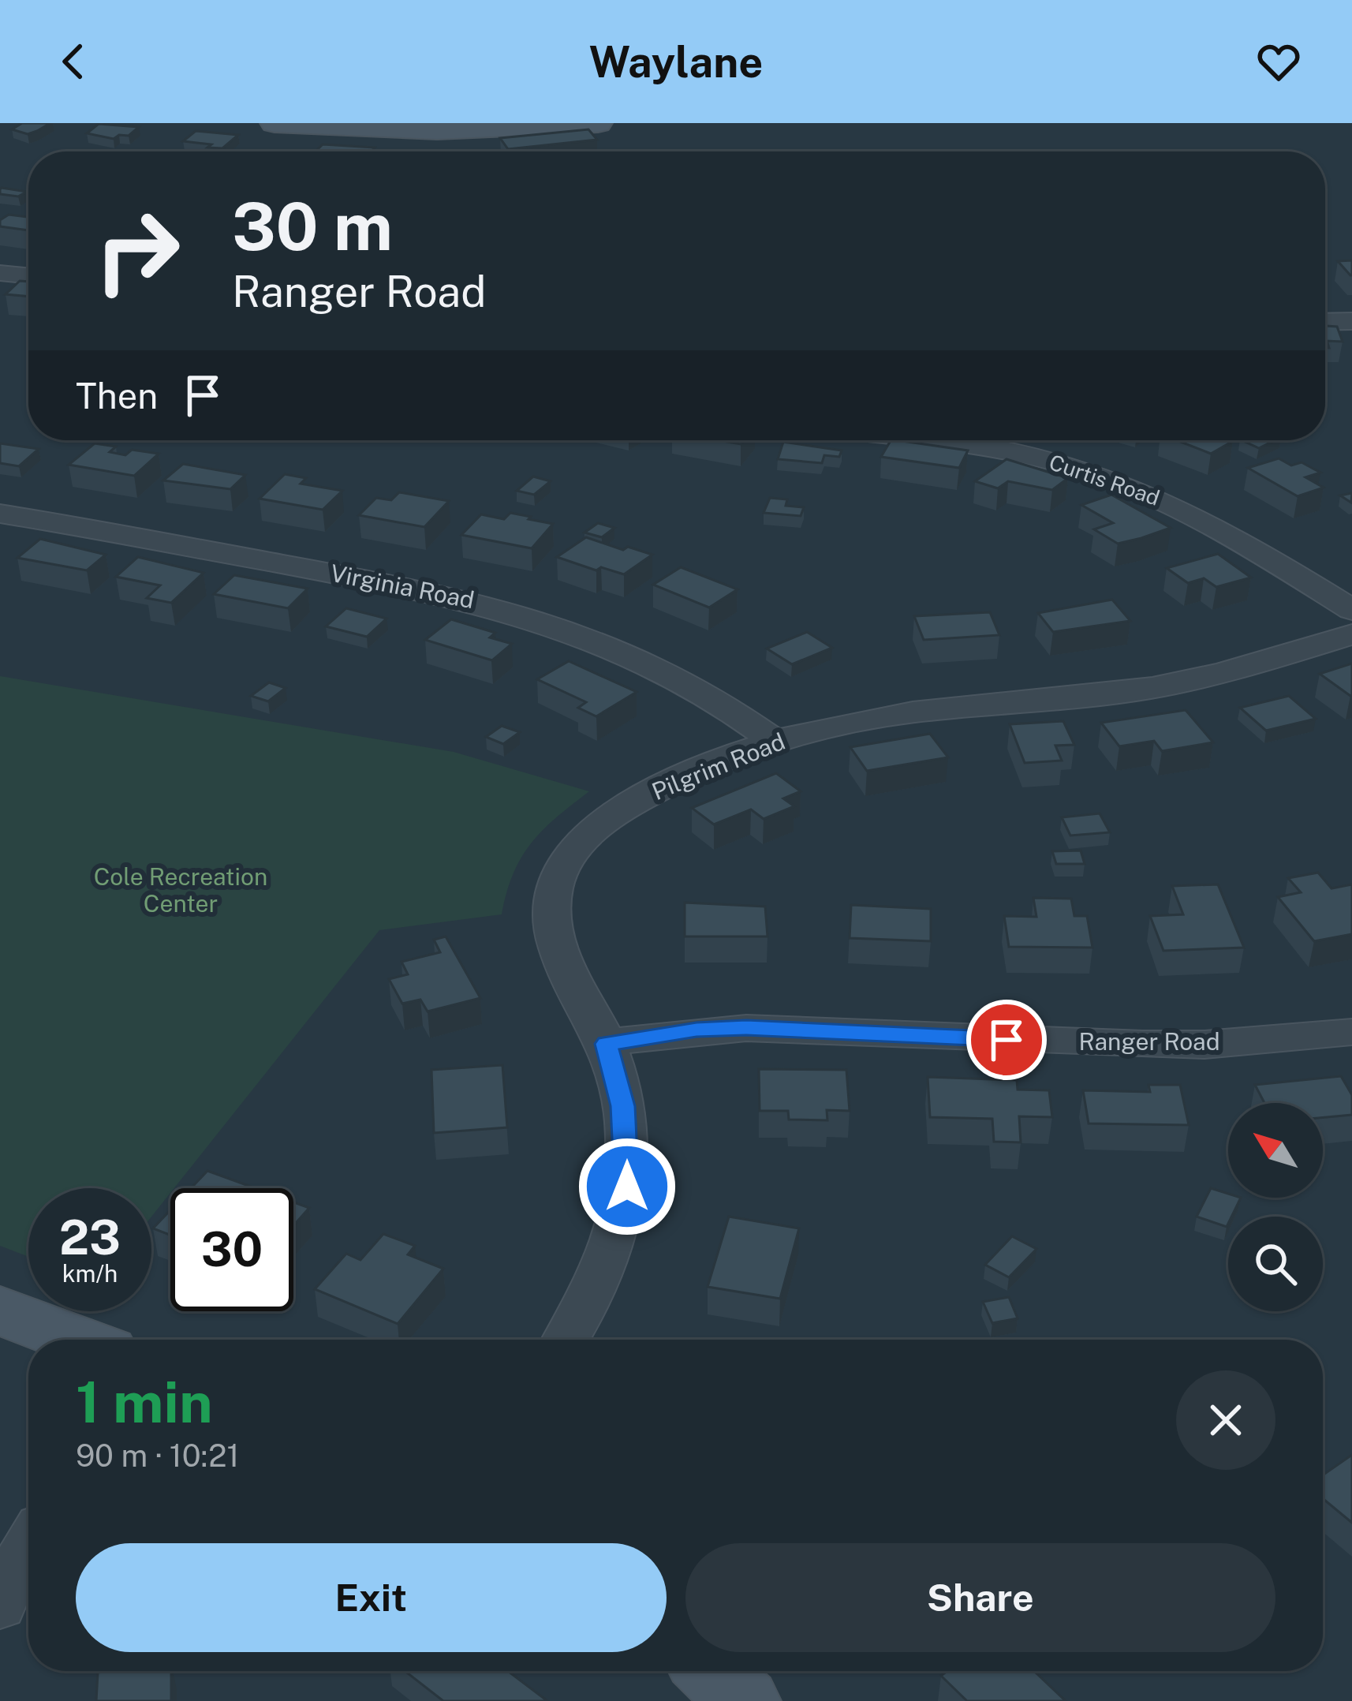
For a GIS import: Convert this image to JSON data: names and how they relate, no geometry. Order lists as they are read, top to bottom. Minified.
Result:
{"streets":{"street":["Curtis Road","Virginia Road","Pilgrim Road","Ranger Road"]},"crossings":[["Virginia Road","Pilgrim Road"],["Pilgrim Road","Ranger Road"]],"parks":["Cole Recreation Center"],"north":"top left","page":{"header":"Waylane","turn":["30 m","Ranger Road"],"then":"Then","speed":"23 km/h","limit":"30","heading":["1 min","90 m · 10:21"],"buttons":["Exit","Share"]}}
